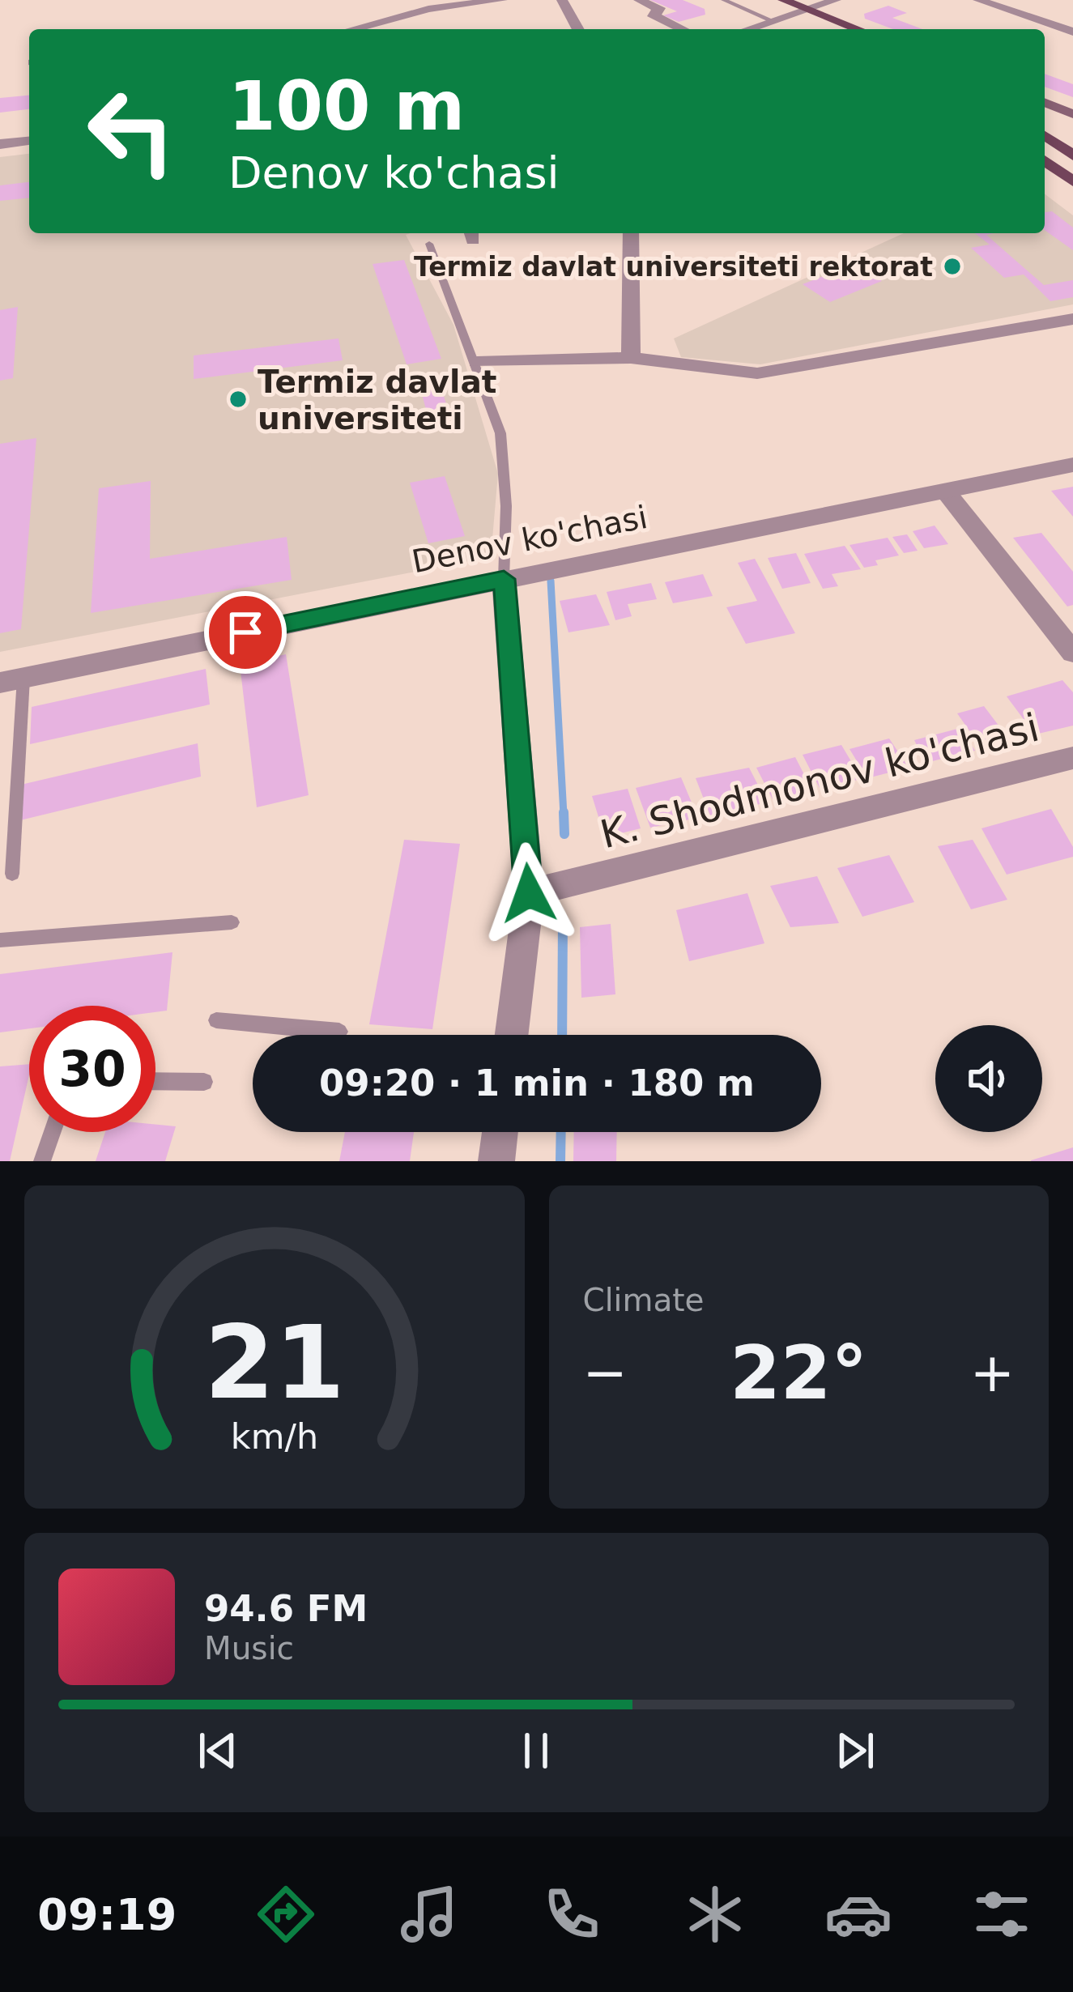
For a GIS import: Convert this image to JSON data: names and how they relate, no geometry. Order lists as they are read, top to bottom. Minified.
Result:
{"streets":{"street":["Denov ko'chasi","K. Shodmonov ko'chasi"]},"places":["Termiz davlat universiteti rektorat","Termiz davlat universiteti"],"page":{"turn":["100 m","Denov ko'chasi"],"limit":"30","trip":"09:20 · 1 min · 180 m","tile":"Climate","heat":["−","22°","+"],"song":["94.6 FM","Music"],"tabs":"09:19","gauge":["21","km/h"]}}
